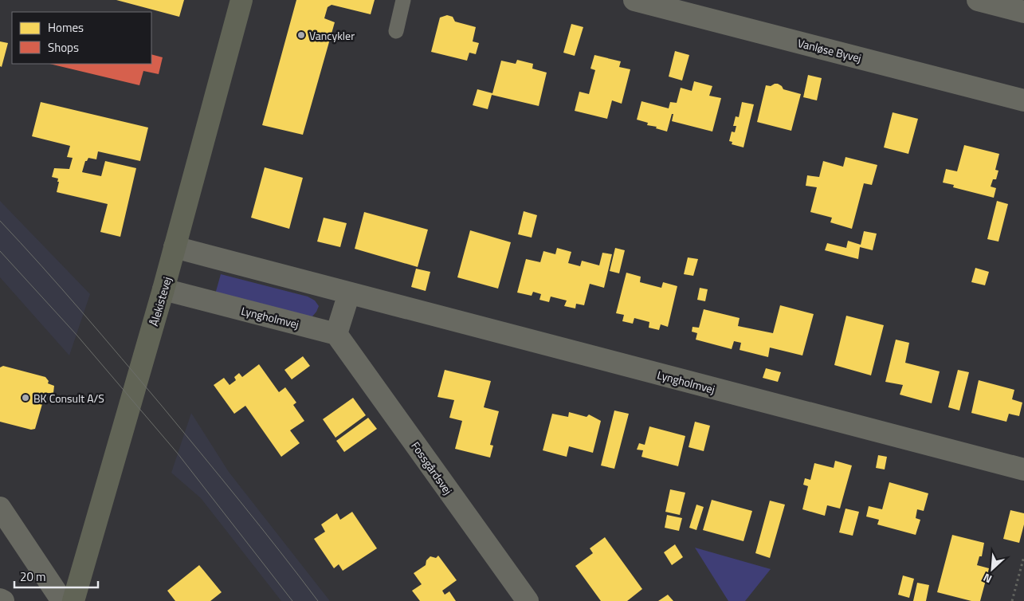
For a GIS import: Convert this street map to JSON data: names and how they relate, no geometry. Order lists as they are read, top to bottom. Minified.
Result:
{"streets":{"street":["Vanløse Byvej","Ålekistevej","Lyngholmvej","Fossgårdsvej"]},"crossings":[["Ålekistevej","Lyngholmvej"],["Lyngholmvej","Fossgårdsvej"]],"places":["Vancykler","BK Consult A/S"],"legend":["Homes","Shops"],"scale_bar":"20 m","north":"bottom left"}
